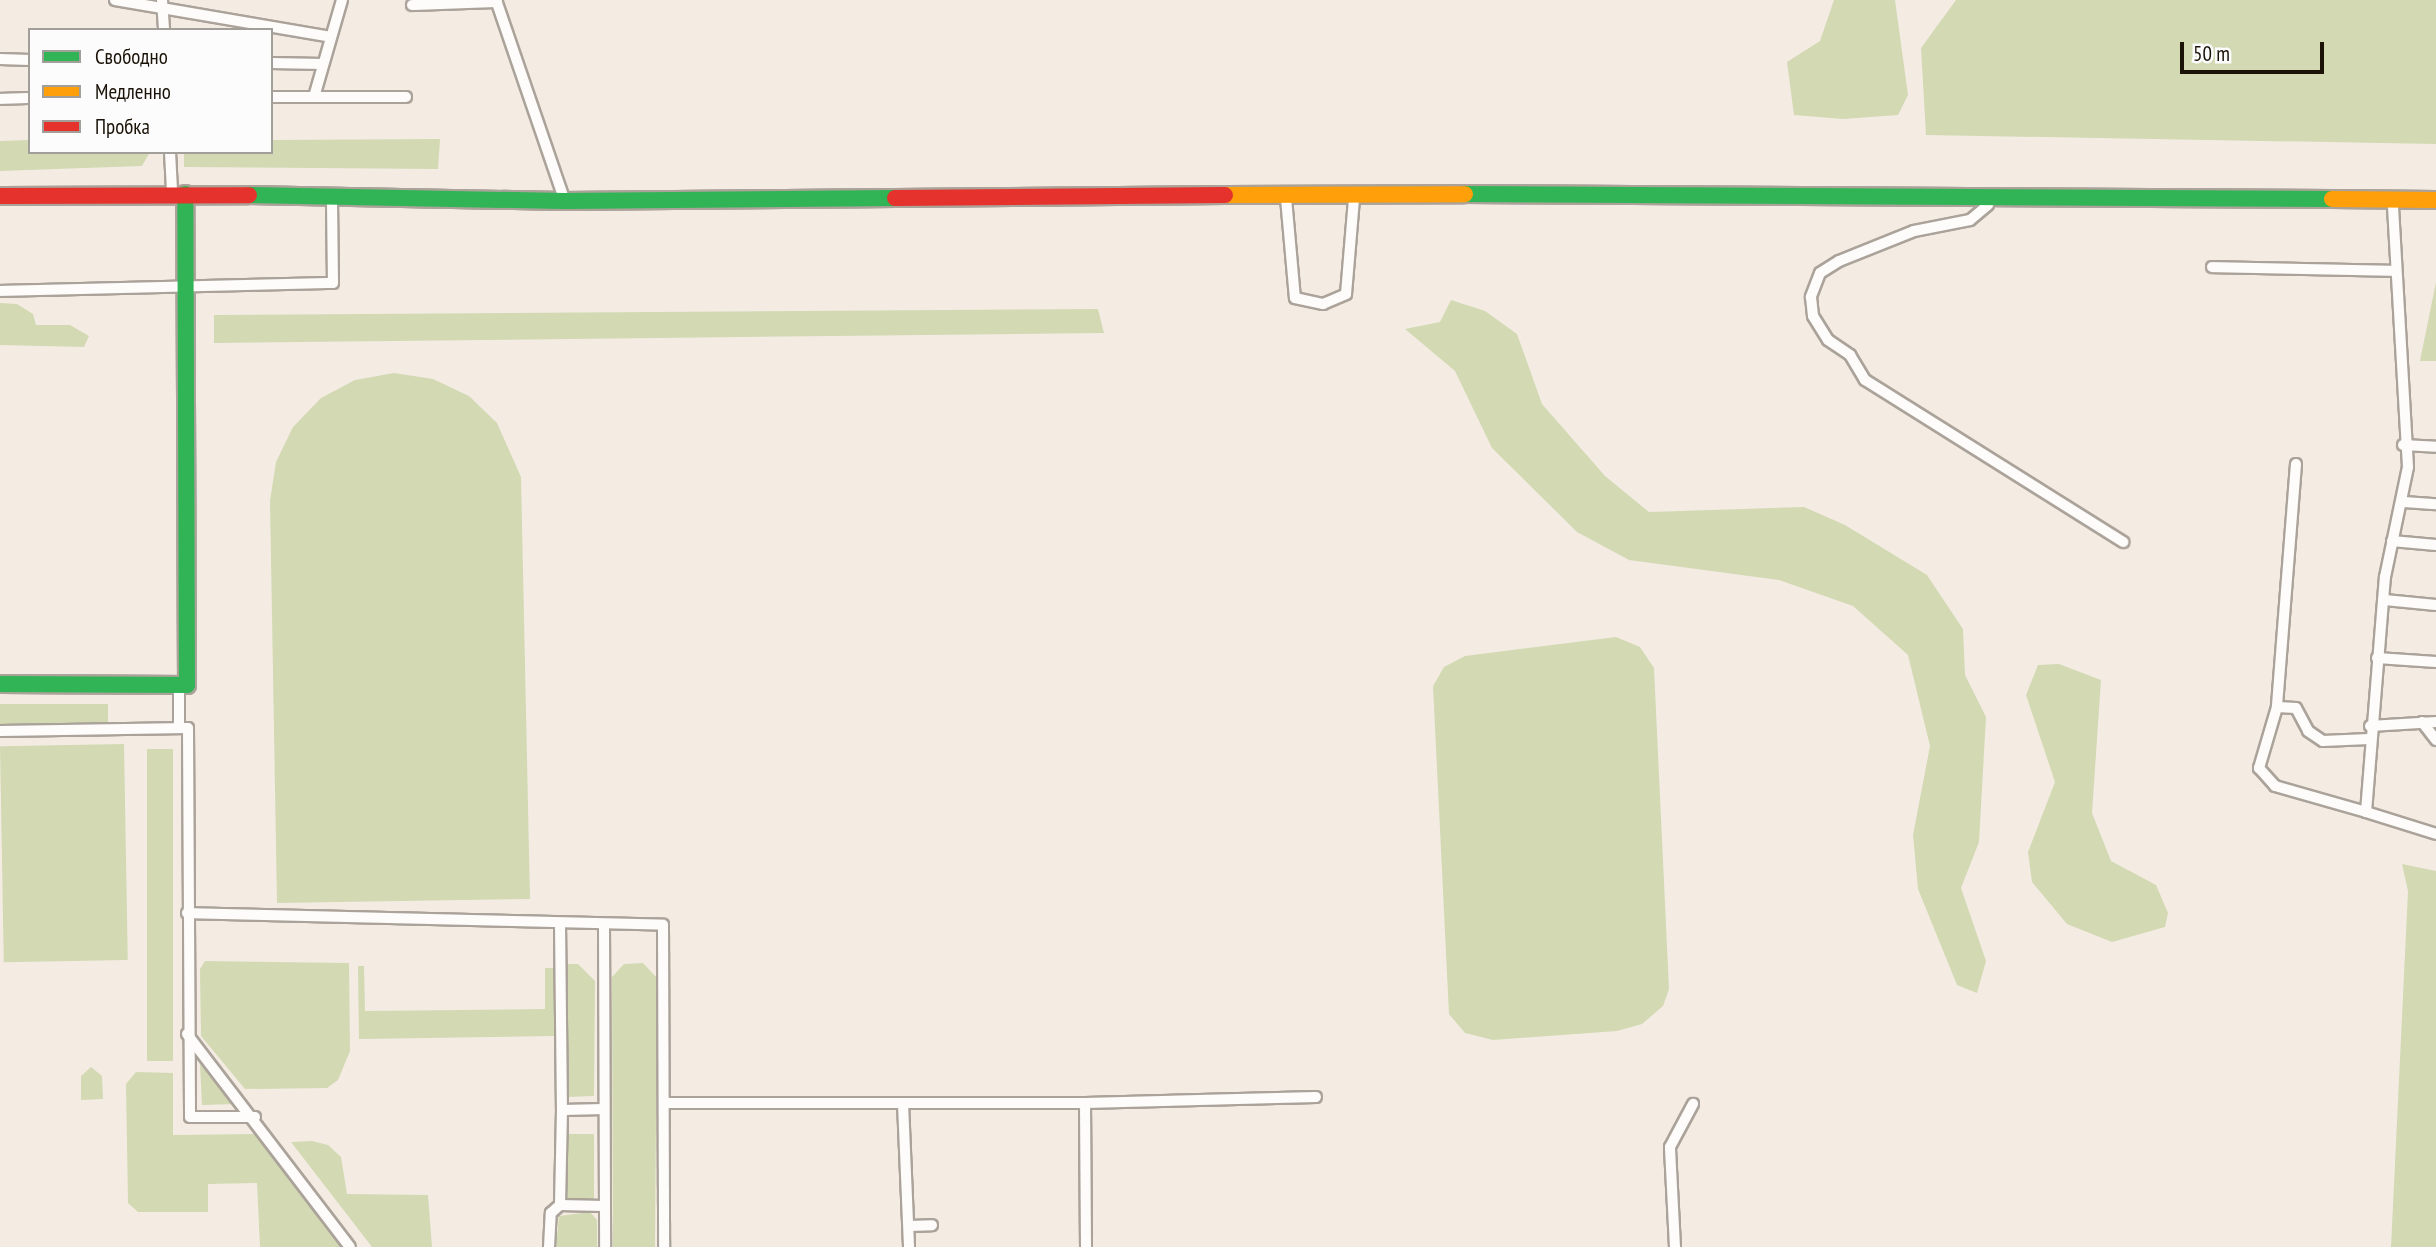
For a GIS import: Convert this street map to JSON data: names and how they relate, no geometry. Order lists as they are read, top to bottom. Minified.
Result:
{"legend":["Свободно","Медленно","Пробка"],"scale_bar":"50 m"}
